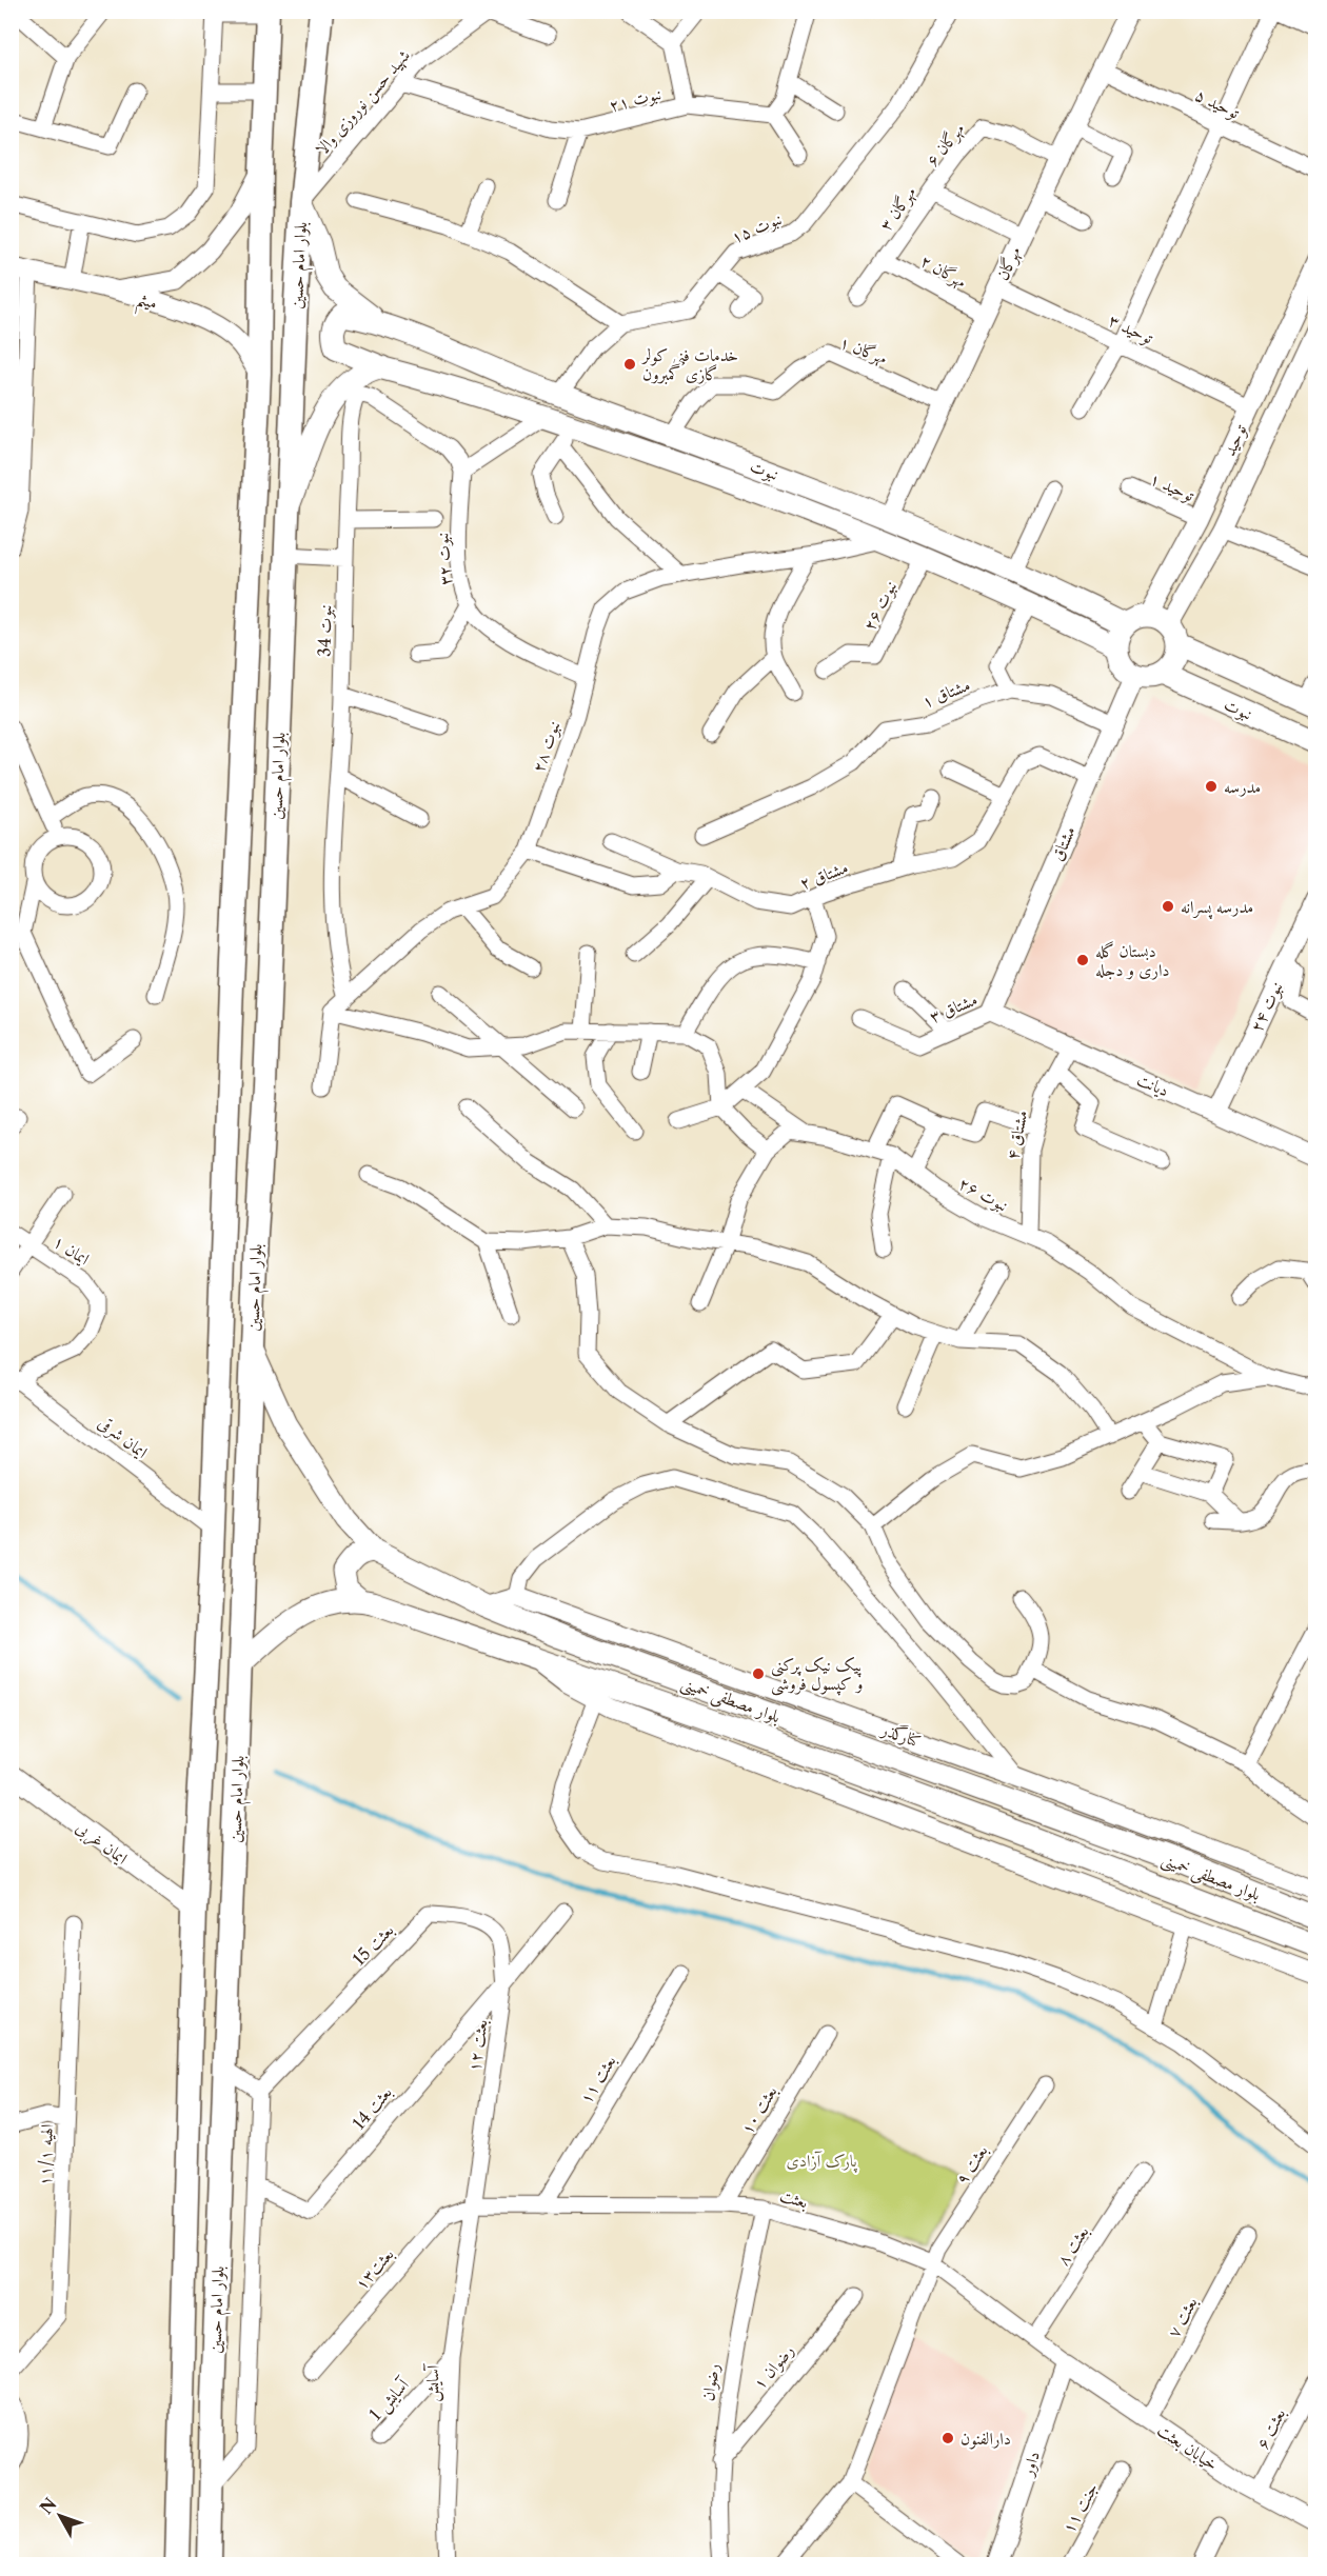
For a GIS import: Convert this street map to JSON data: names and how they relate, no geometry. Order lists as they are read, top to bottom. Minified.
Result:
{"streets":{"main road":["بلوار امام حسین","نبوت","بلوار مصطفی خمینی"],"street":["نبوت ۲۱","شهید حسن نوروزی والا","توحید ۵","مهرگان ۶","مهرگان ۳","نبوت ۱۵","مهرگان","مهرگان ۲","میثم","توحید ۳","مهرگان ۱","توحید","توحید ۱","نبوت ۳۲","نبوت ۲۶","نبوت 34","مشتاق ۱","نبوت ۲۸","مشتاق","مشتاق ۲","نبوت ۲۴","مشتاق ۳","دیانت","مشتاق ۴","ایمان ۱","ایمان شرقی","کنارگذر","ایمان غربی","بعثت 15","بعثت ۱۲","بعثت ۱۱","بعثت 14","بعثت ۱۰","الهیه ۱۱/۱","بعثت ۹","بعثت","بعثت ۸","بعثت۱۳","بعثت ۷","رضوان ۱","رضوان","آسایش","آسایش 1","بعثت ۶","خیابان بعثت","داور","جنت ۱۱"]},"crossings":[["نبوت ۲۱","شهید حسن نوروزی والا"],["شهید حسن نوروزی والا","بلوار امام حسین"],["توحید ۵","مهرگان"],["مهرگان ۶","مهرگان ۳"],["مهرگان ۶","مهرگان"],["مهرگان ۳","مهرگان"],["مهرگان ۳","مهرگان ۲"],["مهرگان","مهرگان ۲"],["مهرگان","توحید ۳"],["مهرگان","مهرگان ۱"],["مهرگان","نبوت"],["بلوار امام حسین","میثم"],["بلوار امام حسین","ایمان شرقی"],["بلوار امام حسین","بلوار مصطفی خمینی"],["بلوار امام حسین","ایمان غربی"],["توحید ۳","توحید"],["مهرگان ۱","نبوت"],["توحید","نبوت"],["توحید","توحید ۱"],["توحید","مشتاق"],["نبوت","نبوت ۲۶"],["نبوت","نبوت ۲۸"],["نبوت","مشتاق"],["نبوت ۳۲","نبوت 34"],["نبوت ۳۲","نبوت ۲۸"],["نبوت ۲۶","مشتاق ۴"],["نبوت 34","نبوت ۲۸"],["مشتاق ۱","مشتاق"],["مشتاق","مشتاق ۲"],["مشتاق","مشتاق ۳"],["مشتاق","دیانت"],["نبوت ۲۴","دیانت"],["مشتاق ۳","دیانت"],["دیانت","مشتاق ۴"],["ایمان ۱","ایمان شرقی"],["بعثت 15","بعثت ۱۲"],["بعثت 15","بعثت 14"],["بعثت ۱۲","بعثت 14"],["بعثت ۱۲","بعثت"],["بعثت ۱۲","بعثت۱۳"],["بعثت ۱۲","آسایش"],["بعثت ۱۱","بعثت"],["بعثت ۱۰","بعثت"],["بعثت ۹","بعثت"],["بعثت","بعثت ۸"],["بعثت","بعثت۱۳"],["بعثت","رضوان"],["بعثت","آسایش"],["بعثت","خیابان بعثت"],["بعثت","داور"],["بعثت۱۳","آسایش"],["بعثت ۷","خیابان بعثت"],["رضوان ۱","رضوان"],["آسایش","آسایش 1"],["بعثت ۶","خیابان بعثت"],["خیابان بعثت","داور"]],"parks":["پارک آزادی"],"places":["خدمات فنی کولر گازی گمبرون","مدرسه","مدرسه پسرانه","دبستان گله داری و دجله","پیک نیک پرکنی و کپسول فروشی","دارالفنون"],"north":"top left"}
